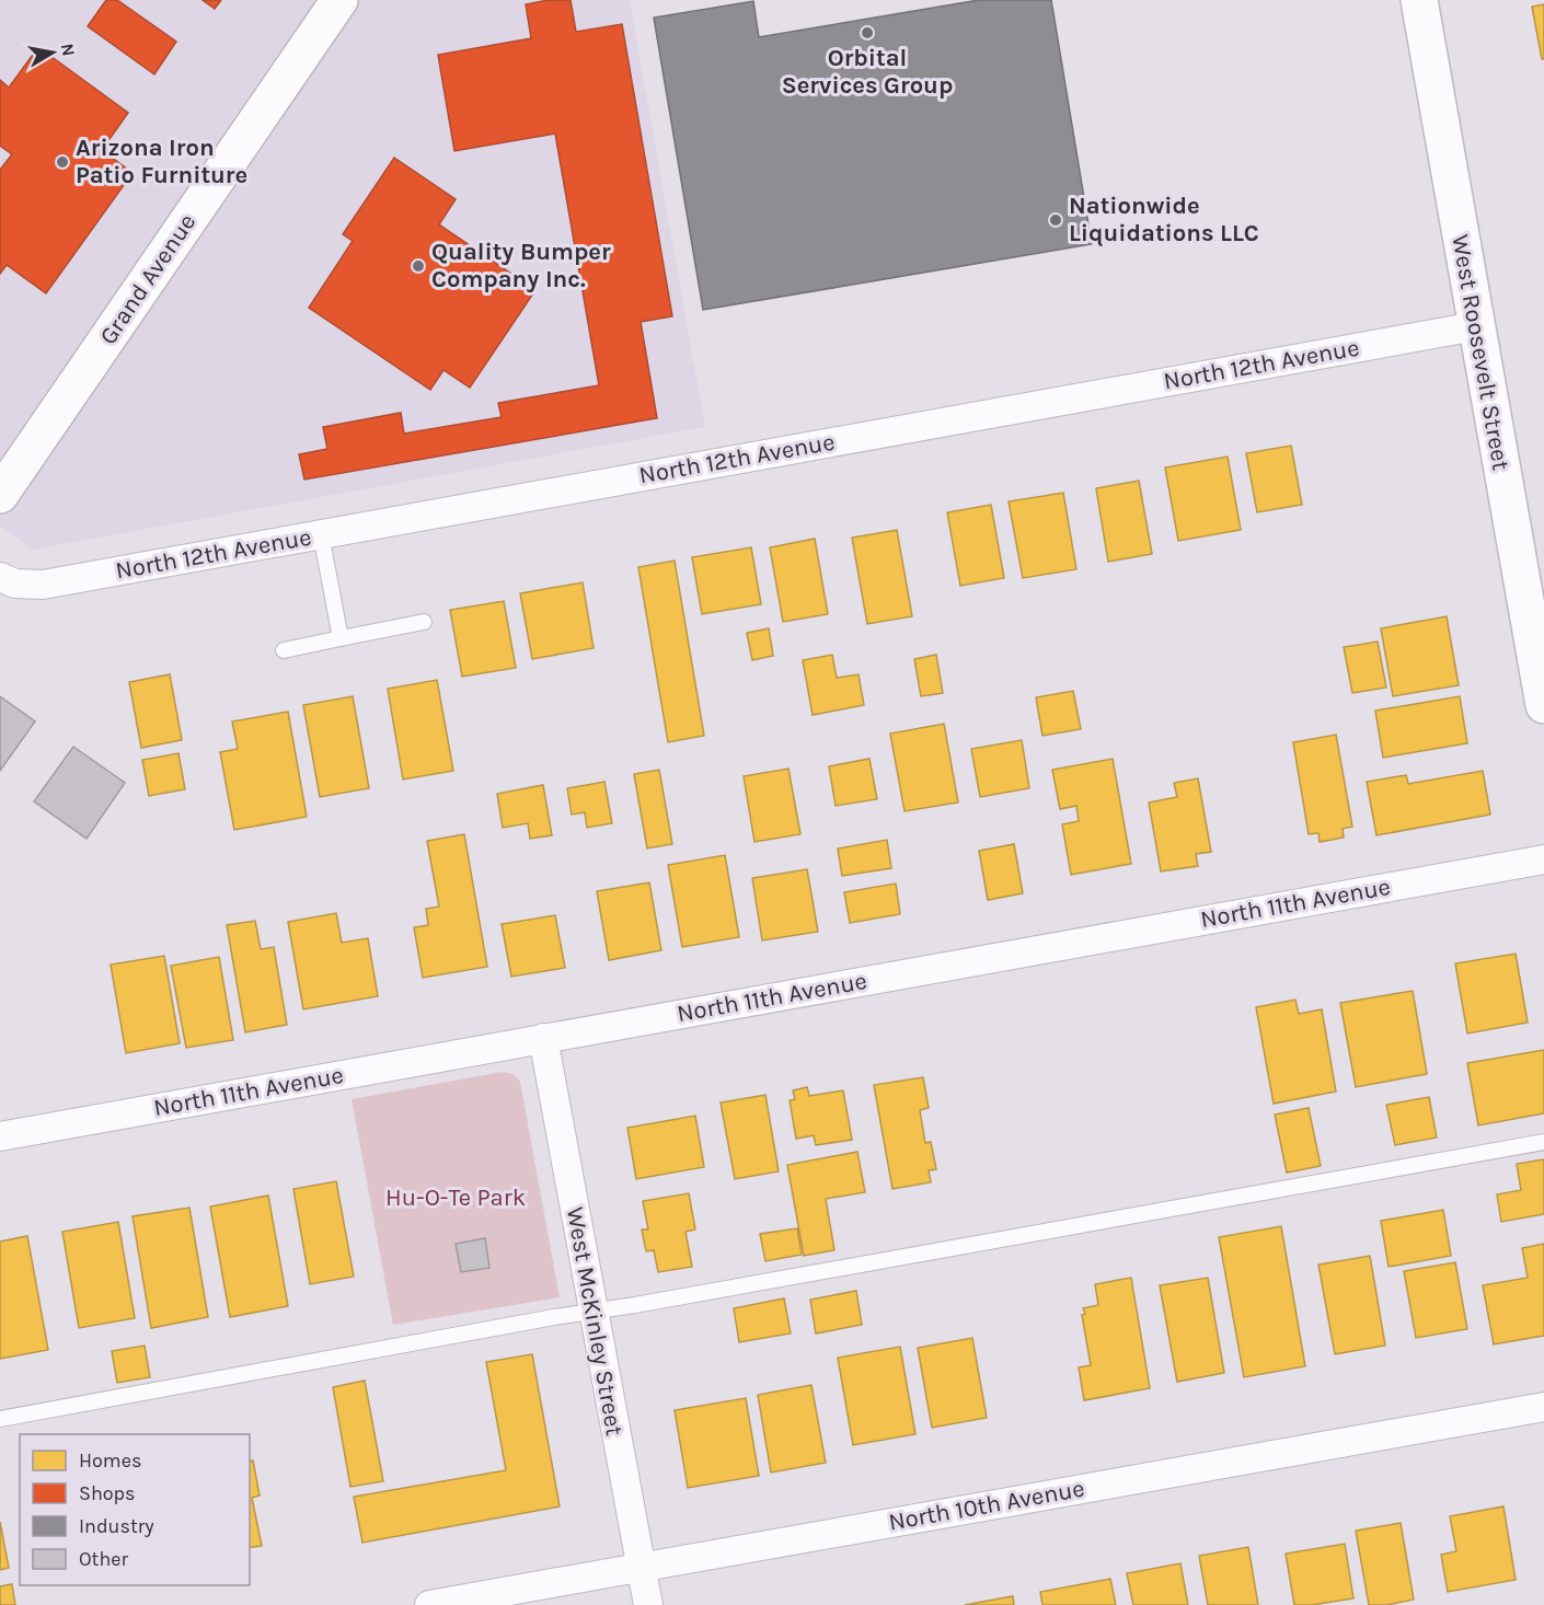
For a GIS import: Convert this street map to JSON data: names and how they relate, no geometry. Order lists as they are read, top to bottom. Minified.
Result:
{"streets":{"street":["Grand Avenue","West Roosevelt Street","North 12th Avenue","North 11th Avenue","West McKinley Street","North 10th Avenue"]},"crossings":[["West Roosevelt Street","North 12th Avenue"],["North 11th Avenue","West McKinley Street"],["West McKinley Street","North 10th Avenue"]],"parks":["Hu-O-Te Park"],"places":["Orbital Services Group","Arizona Iron Patio Furniture","Nationwide Liquidations LLC","Quality Bumper Company Inc."],"legend":["Homes","Shops","Industry","Other"],"north":"right"}
